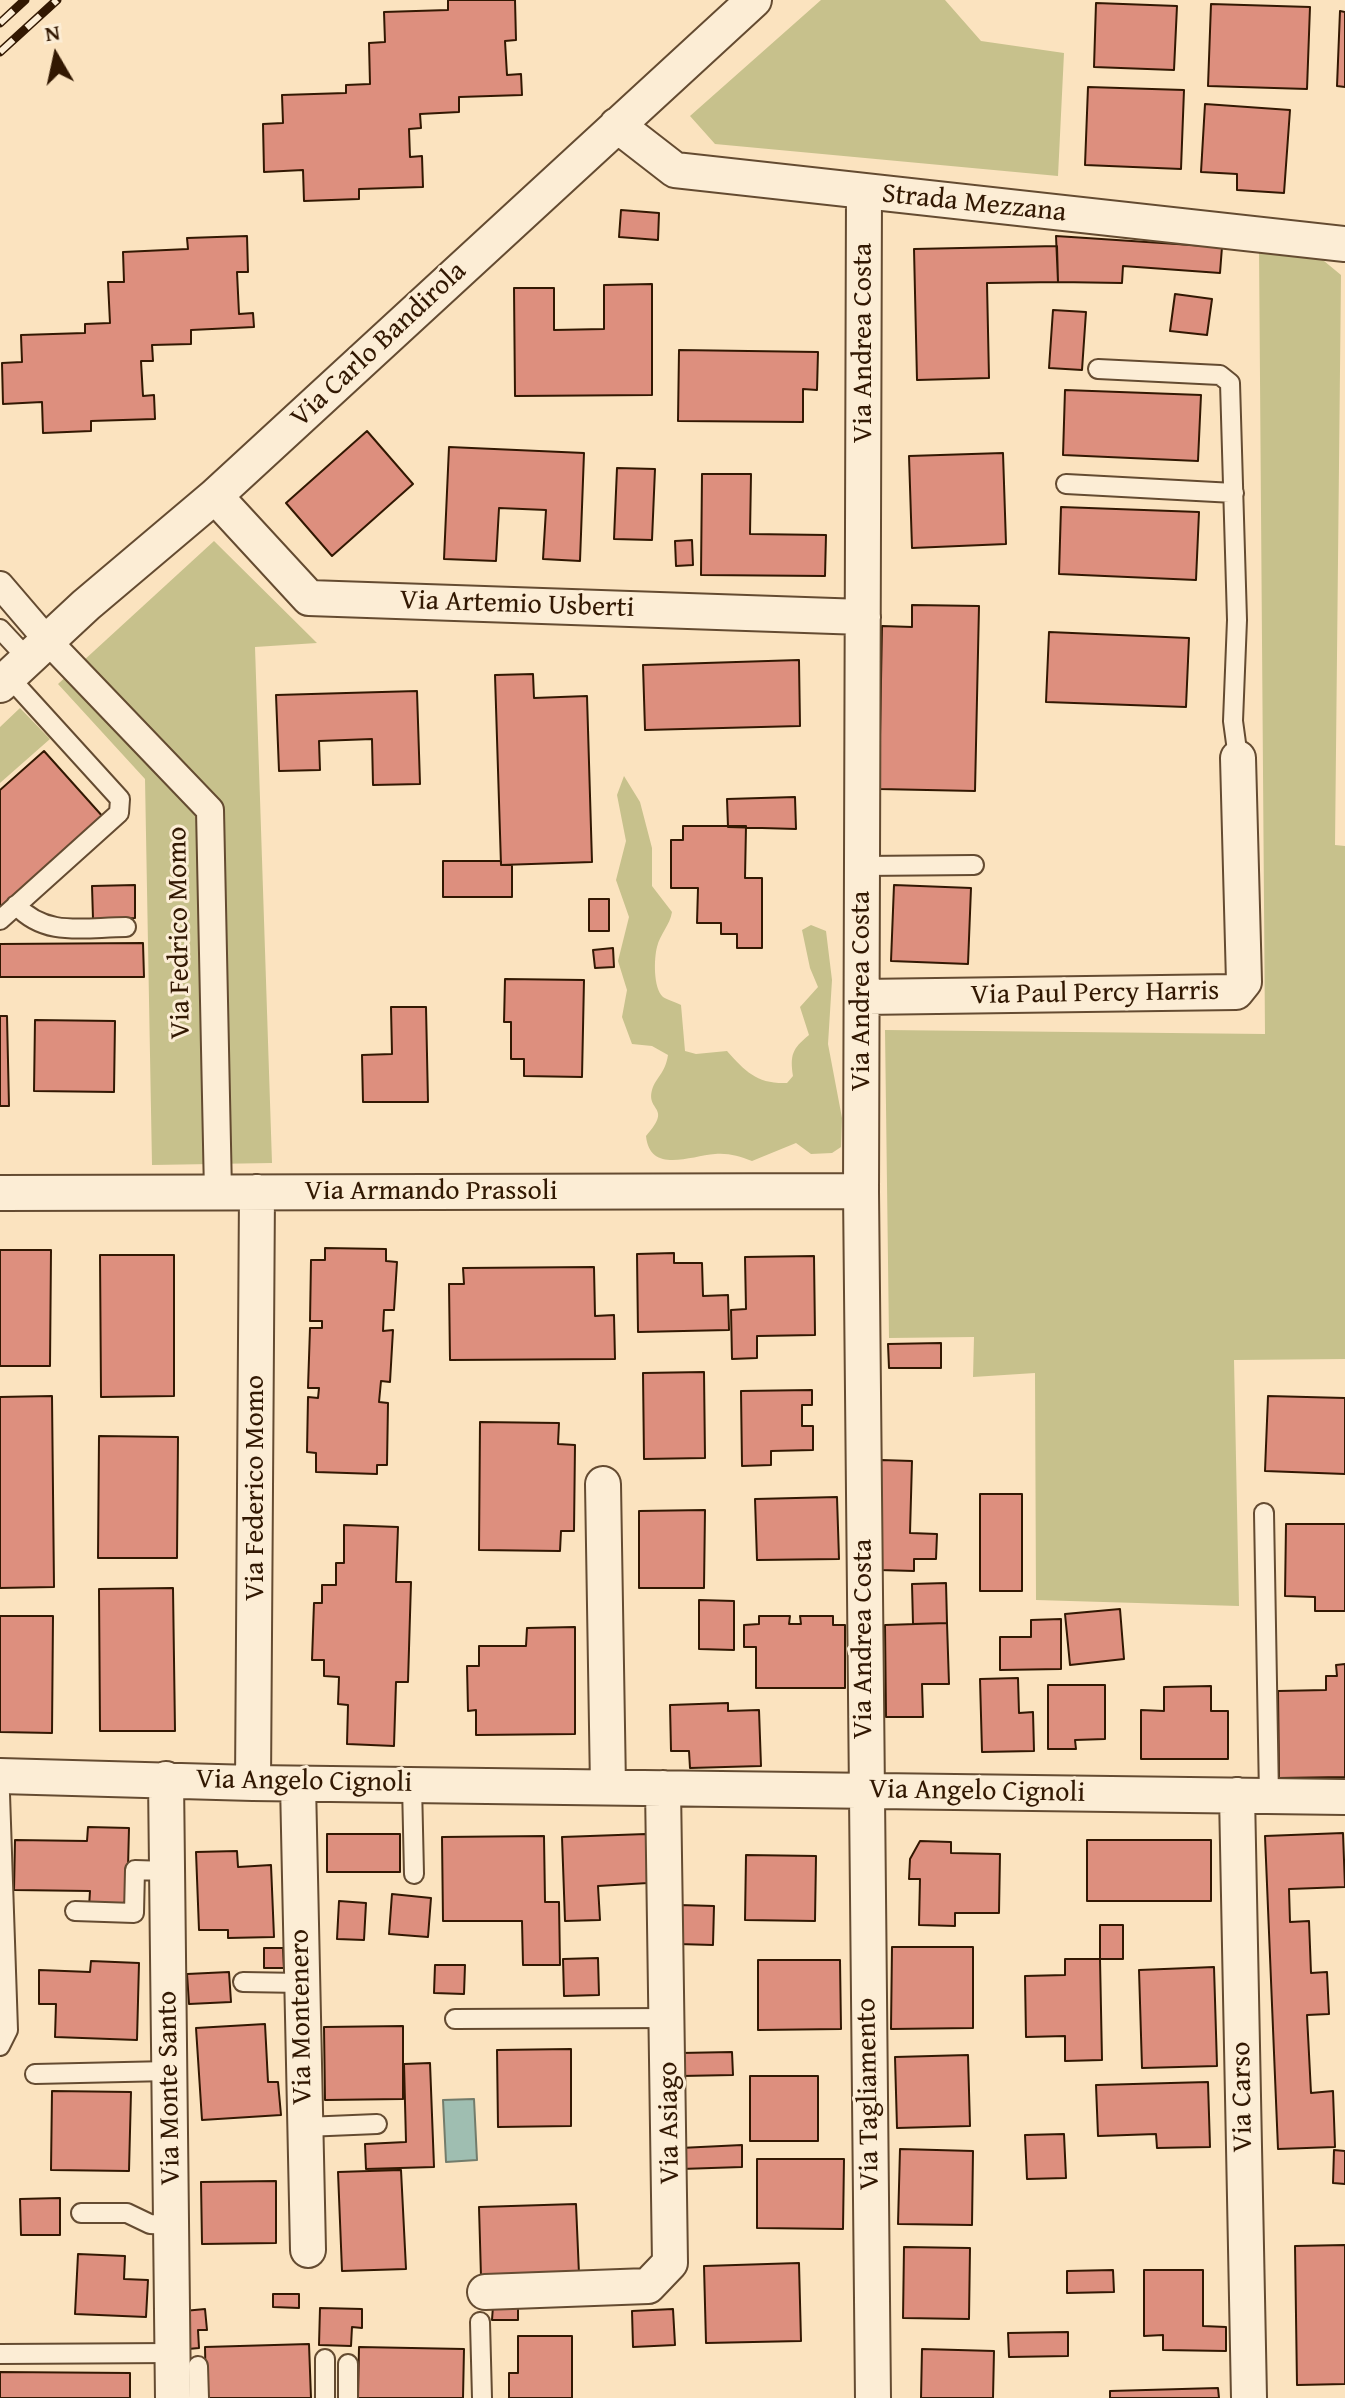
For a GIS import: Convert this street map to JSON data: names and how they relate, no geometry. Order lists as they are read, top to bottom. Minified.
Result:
{"streets":{"street":["Strada Mezzana","Via Andrea Costa","Via Carlo Bandirola","Via Artemio Usberti","Via Fedrico Momo","Via Paul Percy Harris","Via Armando Prassoli","Via Federico Momo","Via Angelo Cignoli","Via Montenero","Via Monte Santo","Via Tagliamento","Via Carso","Via Asiago"]},"crossings":[["Strada Mezzana","Via Andrea Costa"],["Strada Mezzana","Via Carlo Bandirola"],["Via Andrea Costa","Via Artemio Usberti"],["Via Andrea Costa","Via Paul Percy Harris"],["Via Andrea Costa","Via Armando Prassoli"],["Via Andrea Costa","Via Angelo Cignoli"],["Via Andrea Costa","Via Tagliamento"],["Via Carlo Bandirola","Via Artemio Usberti"],["Via Carlo Bandirola","Via Fedrico Momo"],["Via Fedrico Momo","Via Armando Prassoli"],["Via Armando Prassoli","Via Federico Momo"],["Via Federico Momo","Via Angelo Cignoli"],["Via Angelo Cignoli","Via Montenero"],["Via Angelo Cignoli","Via Monte Santo"],["Via Angelo Cignoli","Via Tagliamento"],["Via Angelo Cignoli","Via Carso"],["Via Angelo Cignoli","Via Asiago"]],"north":"top"}
